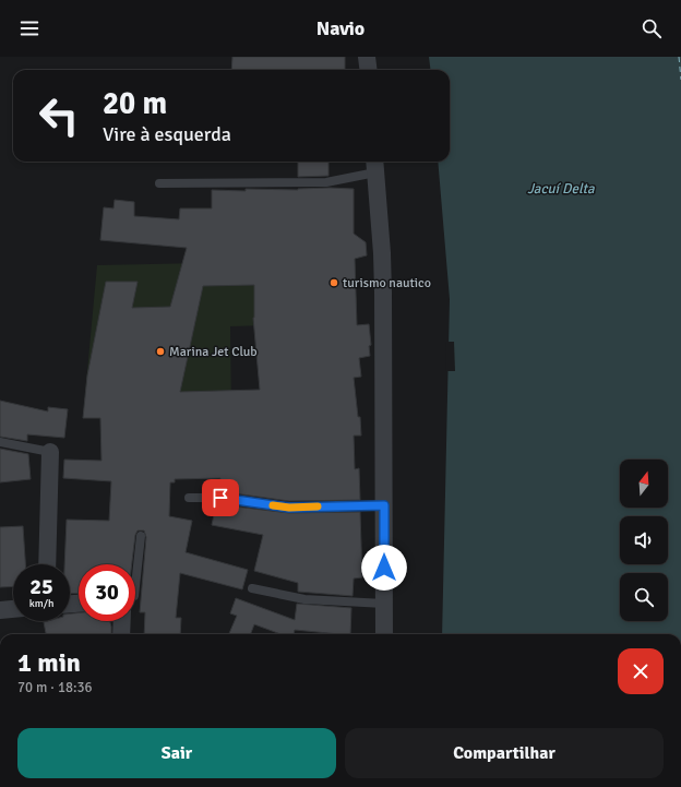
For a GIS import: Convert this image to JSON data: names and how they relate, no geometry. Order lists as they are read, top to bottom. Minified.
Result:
{"water":["Jacuí Delta"],"places":["turismo nautico","Marina Jet Club"],"north":"top","page":{"header":"Navio","turn":["20 m","Vire à esquerda"],"speed":"25 km/h","limit":"30","heading":["1 min","70 m · 18:36"],"buttons":["Sair","Compartilhar"]}}
